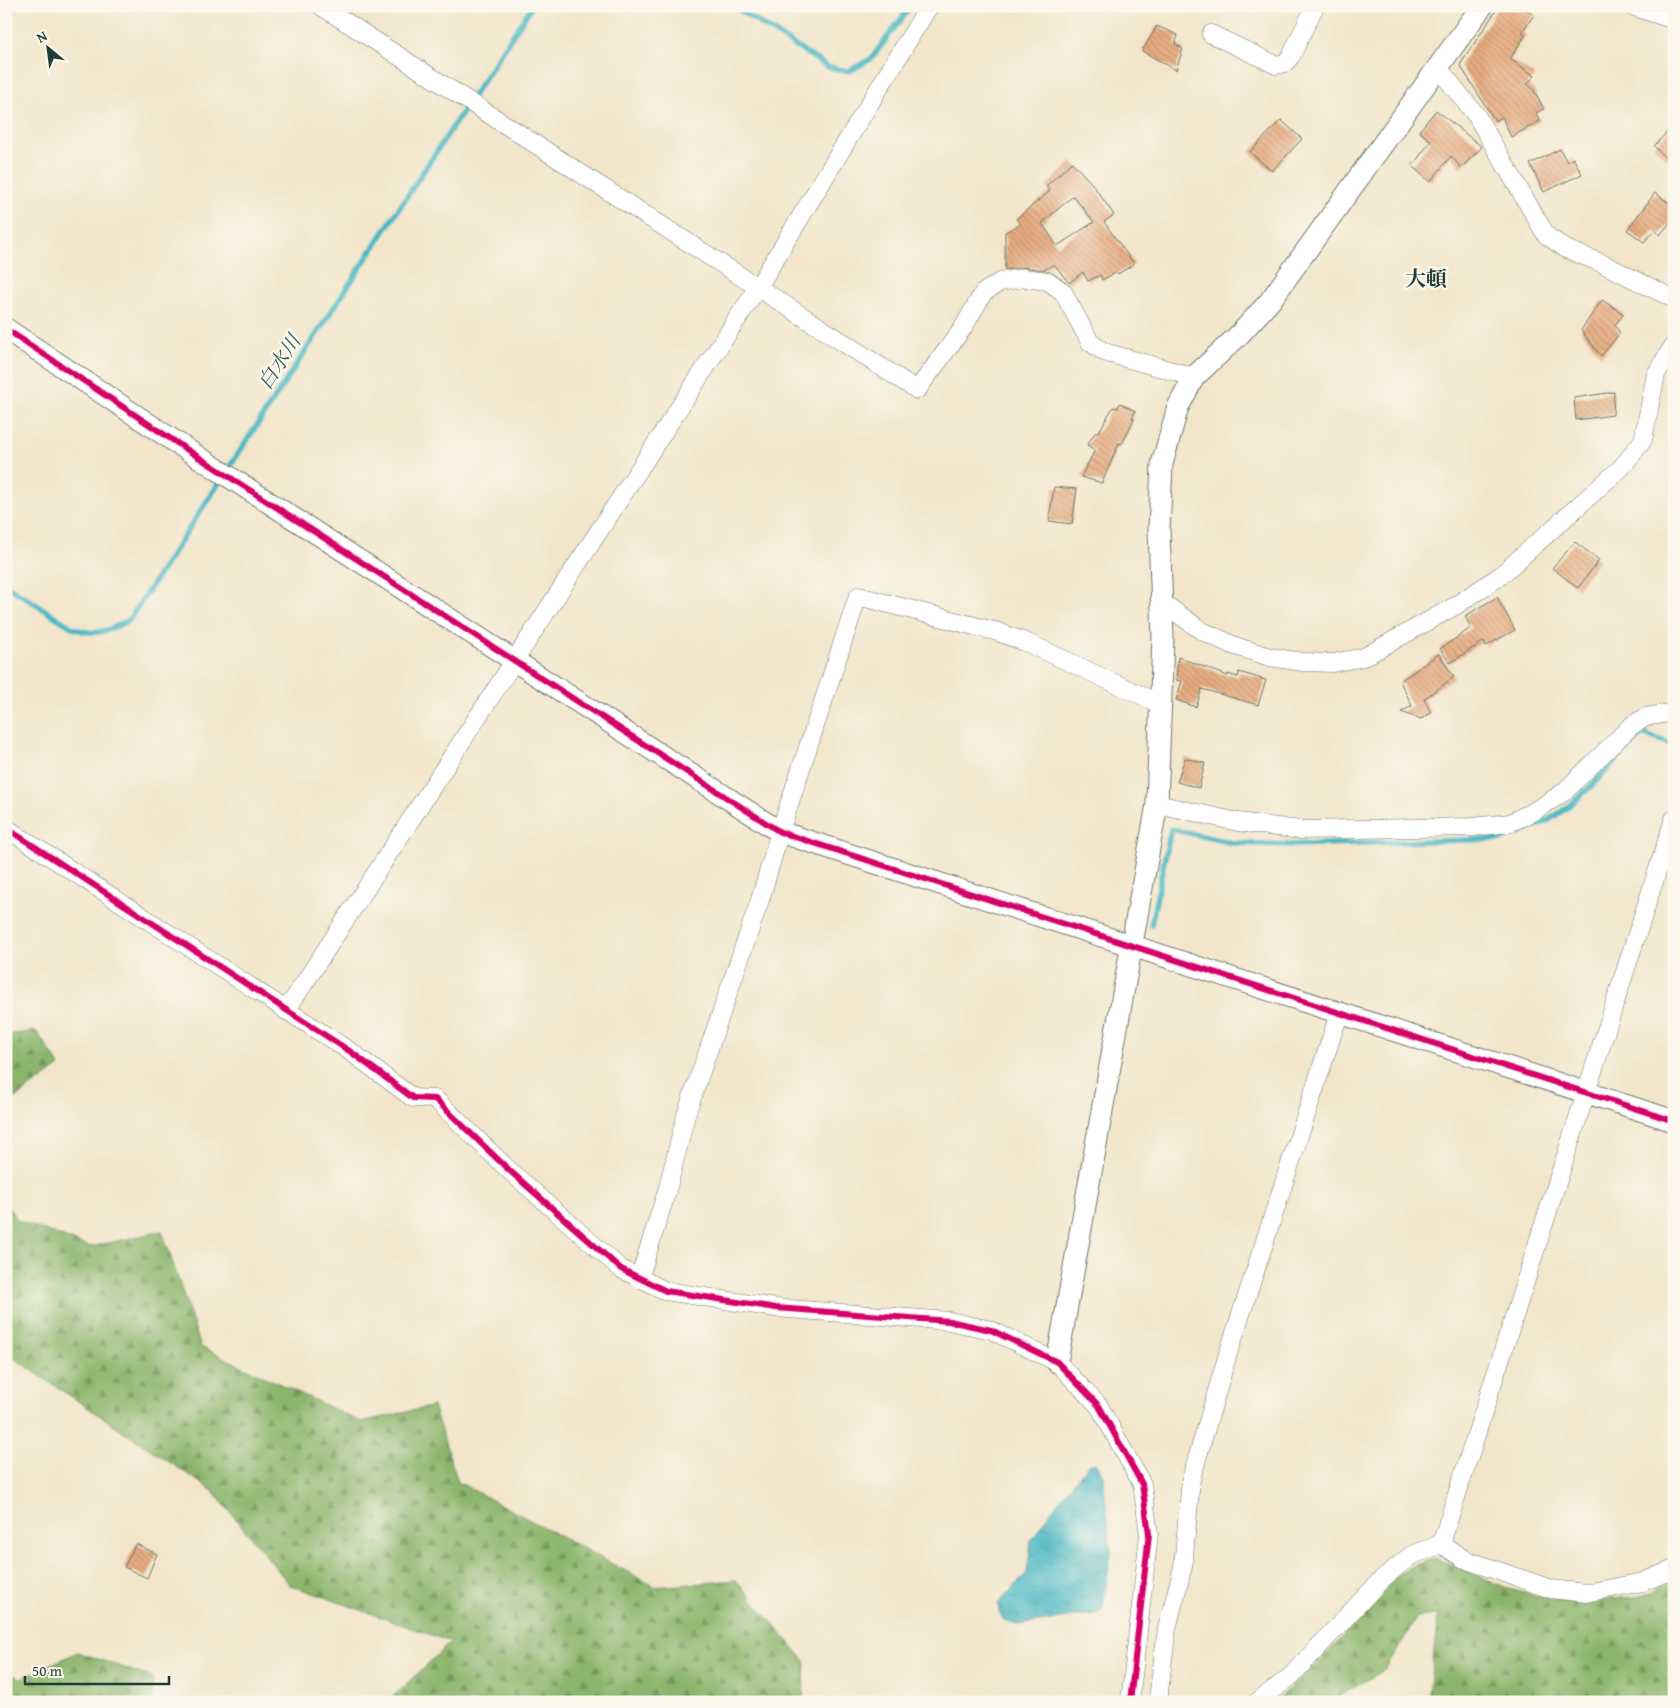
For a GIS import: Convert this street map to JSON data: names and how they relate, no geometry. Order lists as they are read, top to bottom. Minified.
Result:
{"districts":["大頓"],"water":["白水川"],"scale_bar":"50 m","north":"top left"}
